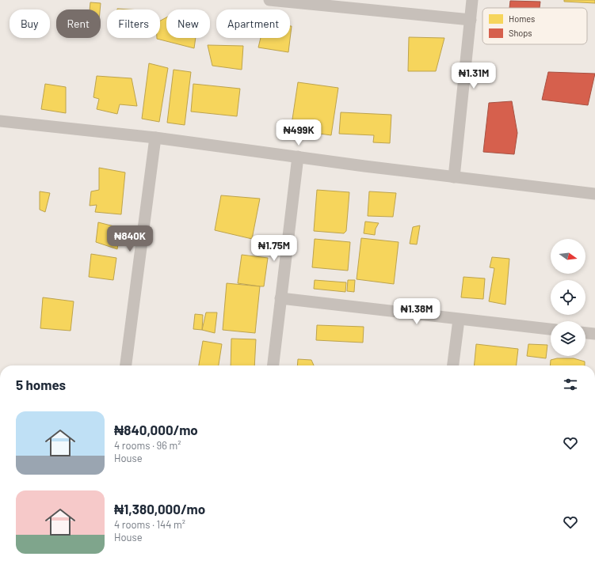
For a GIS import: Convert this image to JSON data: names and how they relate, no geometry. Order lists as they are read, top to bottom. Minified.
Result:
{"legend":["Homes","Shops"],"north":"right","page":{"chip":["Buy","Rent","Filters","New","Apartment"],"price":["₦1.31M","₦499K","₦840K","₦1.75M","₦1.38M"],"heading":"5 homes","list":[{"name":"₦840,000/mo","note":"4 rooms · 96 m² · House"},{"name":"₦1,380,000/mo","note":"4 rooms · 144 m² · House"}]}}
